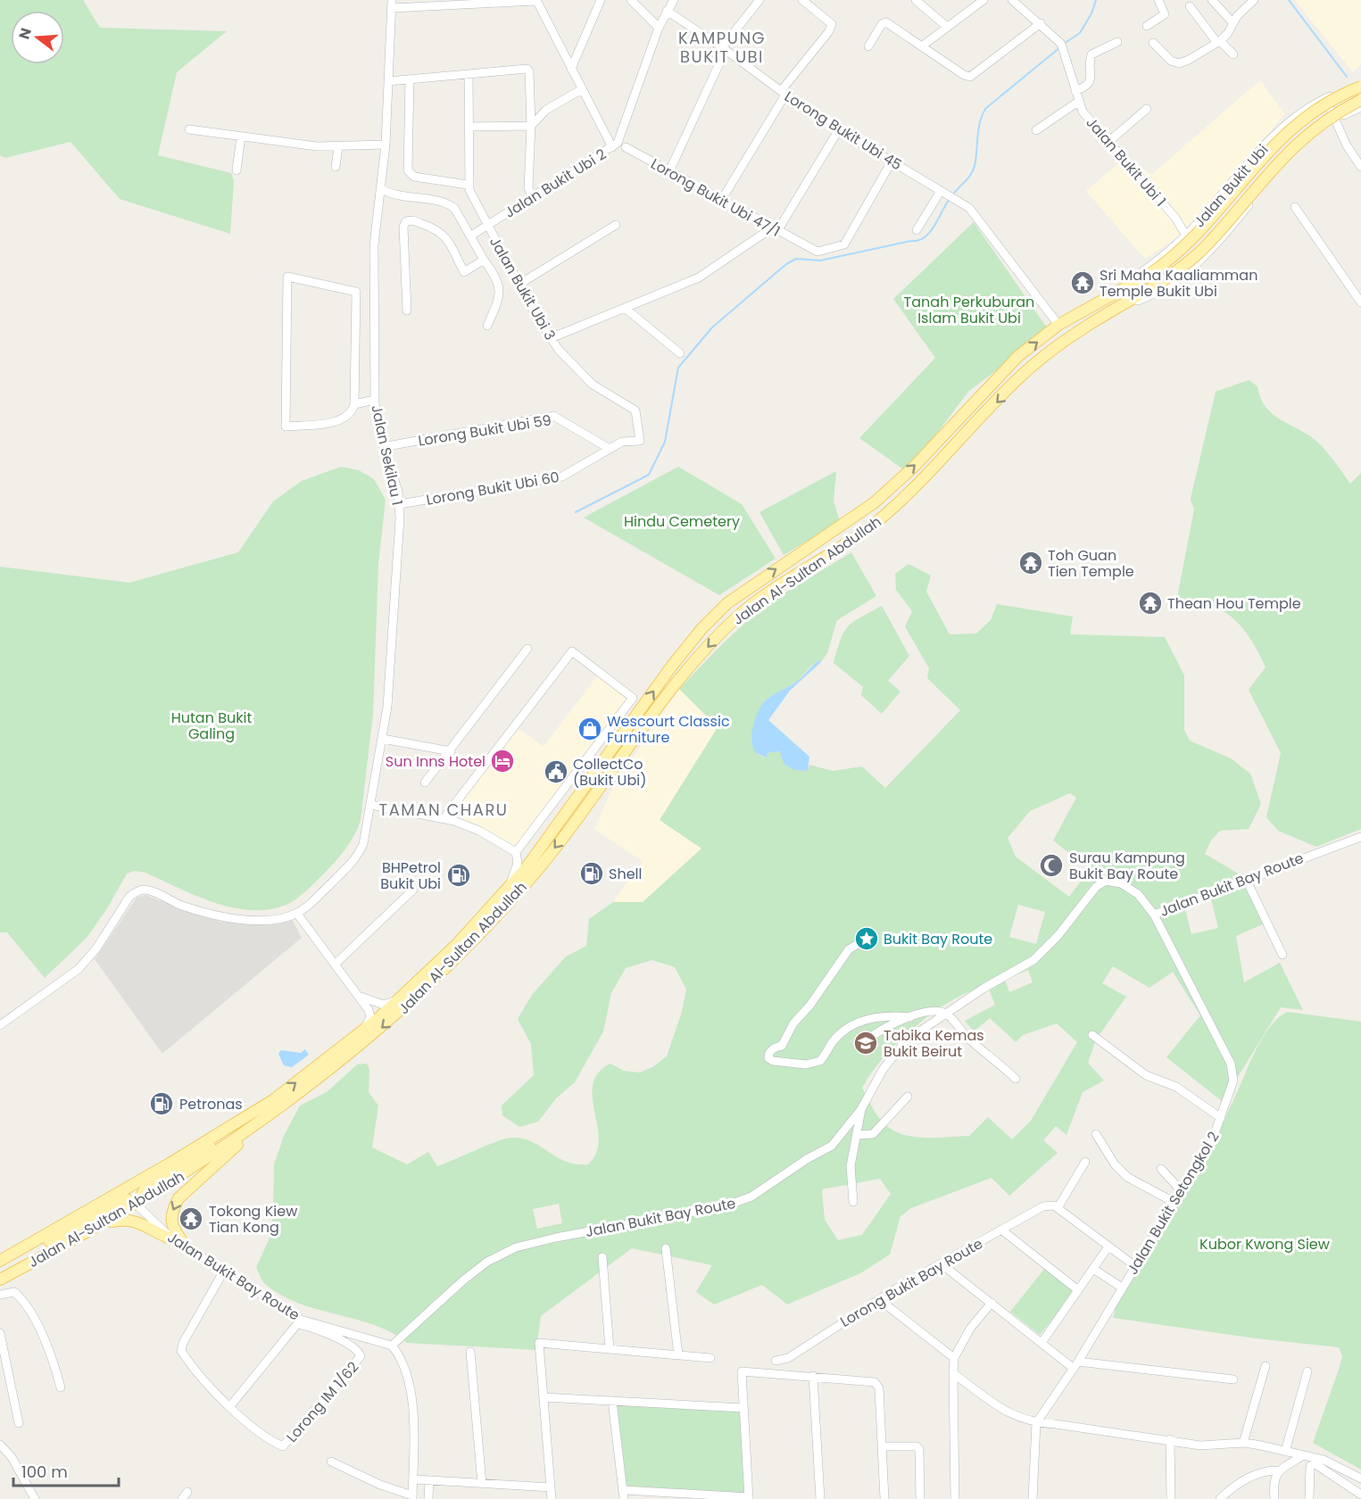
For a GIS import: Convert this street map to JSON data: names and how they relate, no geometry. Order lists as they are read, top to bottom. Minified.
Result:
{"streets":{"main road":["Jalan Al-Sultan Abdullah"],"street":["Lorong Bukit Ubi 45","Jalan Bukit Ubi 1","Jalan Bukit Ubi 2","Jalan Bukit Ubi","Lorong Bukit Ubi 47/1","Jalan Bukit Ubi 3","Lorong Bukit Ubi 59","Jalan Sekilau 1","Lorong Bukit Ubi 60","Jalan Bukit Bay Route","Jalan Bukit Setongkol 2","Lorong Bukit Bay Route","Lorong IM 1/62"]},"crossings":[["Lorong Bukit Ubi 45","Jalan Bukit Ubi 2"],["Lorong Bukit Ubi 45","Lorong Bukit Ubi 47/1"],["Lorong Bukit Ubi 45","Jalan Al-Sultan Abdullah"],["Jalan Bukit Ubi 1","Jalan Bukit Ubi"],["Jalan Bukit Ubi 2","Jalan Bukit Ubi 3"],["Jalan Bukit Ubi","Jalan Al-Sultan Abdullah"],["Jalan Bukit Ubi 3","Lorong Bukit Ubi 60"],["Lorong Bukit Ubi 59","Jalan Sekilau 1"],["Lorong Bukit Ubi 59","Lorong Bukit Ubi 60"],["Jalan Sekilau 1","Lorong Bukit Ubi 60"],["Jalan Al-Sultan Abdullah","Jalan Bukit Bay Route"],["Jalan Bukit Bay Route","Jalan Bukit Setongkol 2"],["Jalan Bukit Bay Route","Lorong IM 1/62"]],"districts":["KAMPUNG BUKIT UBI","TAMAN CHARU"],"parks":["Tanah Perkuburan Islam Bukit Ubi","Hindu Cemetery","Hutan Bukit Galing","Kubor Kwong Siew"],"places":{"temple":["Sri Maha Kaaliamman Temple Bukit Ubi","Toh Guan Tien Temple","Thean Hou Temple","Tokong Kiew Tian Kong"],"shop":["Wescourt Classic Furniture"],"hotel":["Sun Inns Hotel"],"public building":["CollectCo (Bukit Ubi)"],"mosque":["Surau Kampung Bukit Bay Route"],"fuel station":["Shell","BHPetrol Bukit Ubi","Petronas"],"place":["Bukit Bay Route"],"school or university":["Tabika Kemas Bukit Beirut"]},"scale_bar":"100 m","north":"left"}
